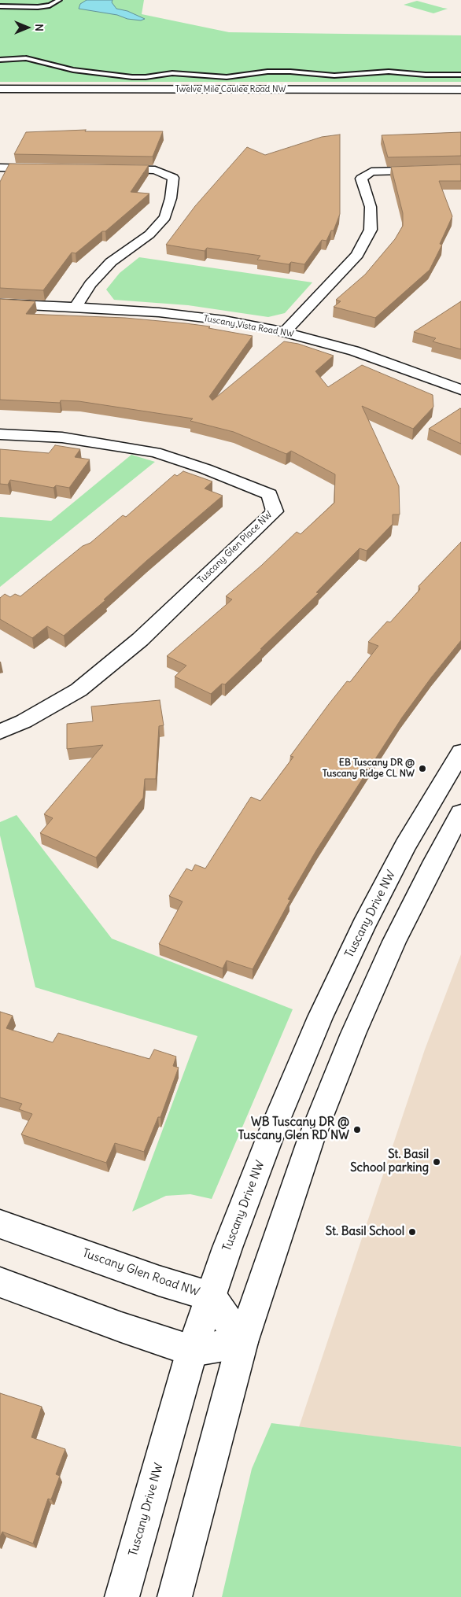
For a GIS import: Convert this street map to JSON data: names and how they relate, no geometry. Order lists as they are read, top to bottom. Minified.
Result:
{"streets":{"street":["Twelve Mile Coulee Road NW","Tuscany Vista Road NW","Tuscany Glen Place NW","Tuscany Drive NW","Tuscany Glen Road NW"]},"crossings":[["Tuscany Drive NW","Tuscany Glen Road NW"]],"places":["EB Tuscany DR @ Tuscany Ridge CL NW","WB Tuscany DR @ Tuscany Glen RD NW","St. Basil School parking","St. Basil School"],"north":"right"}
